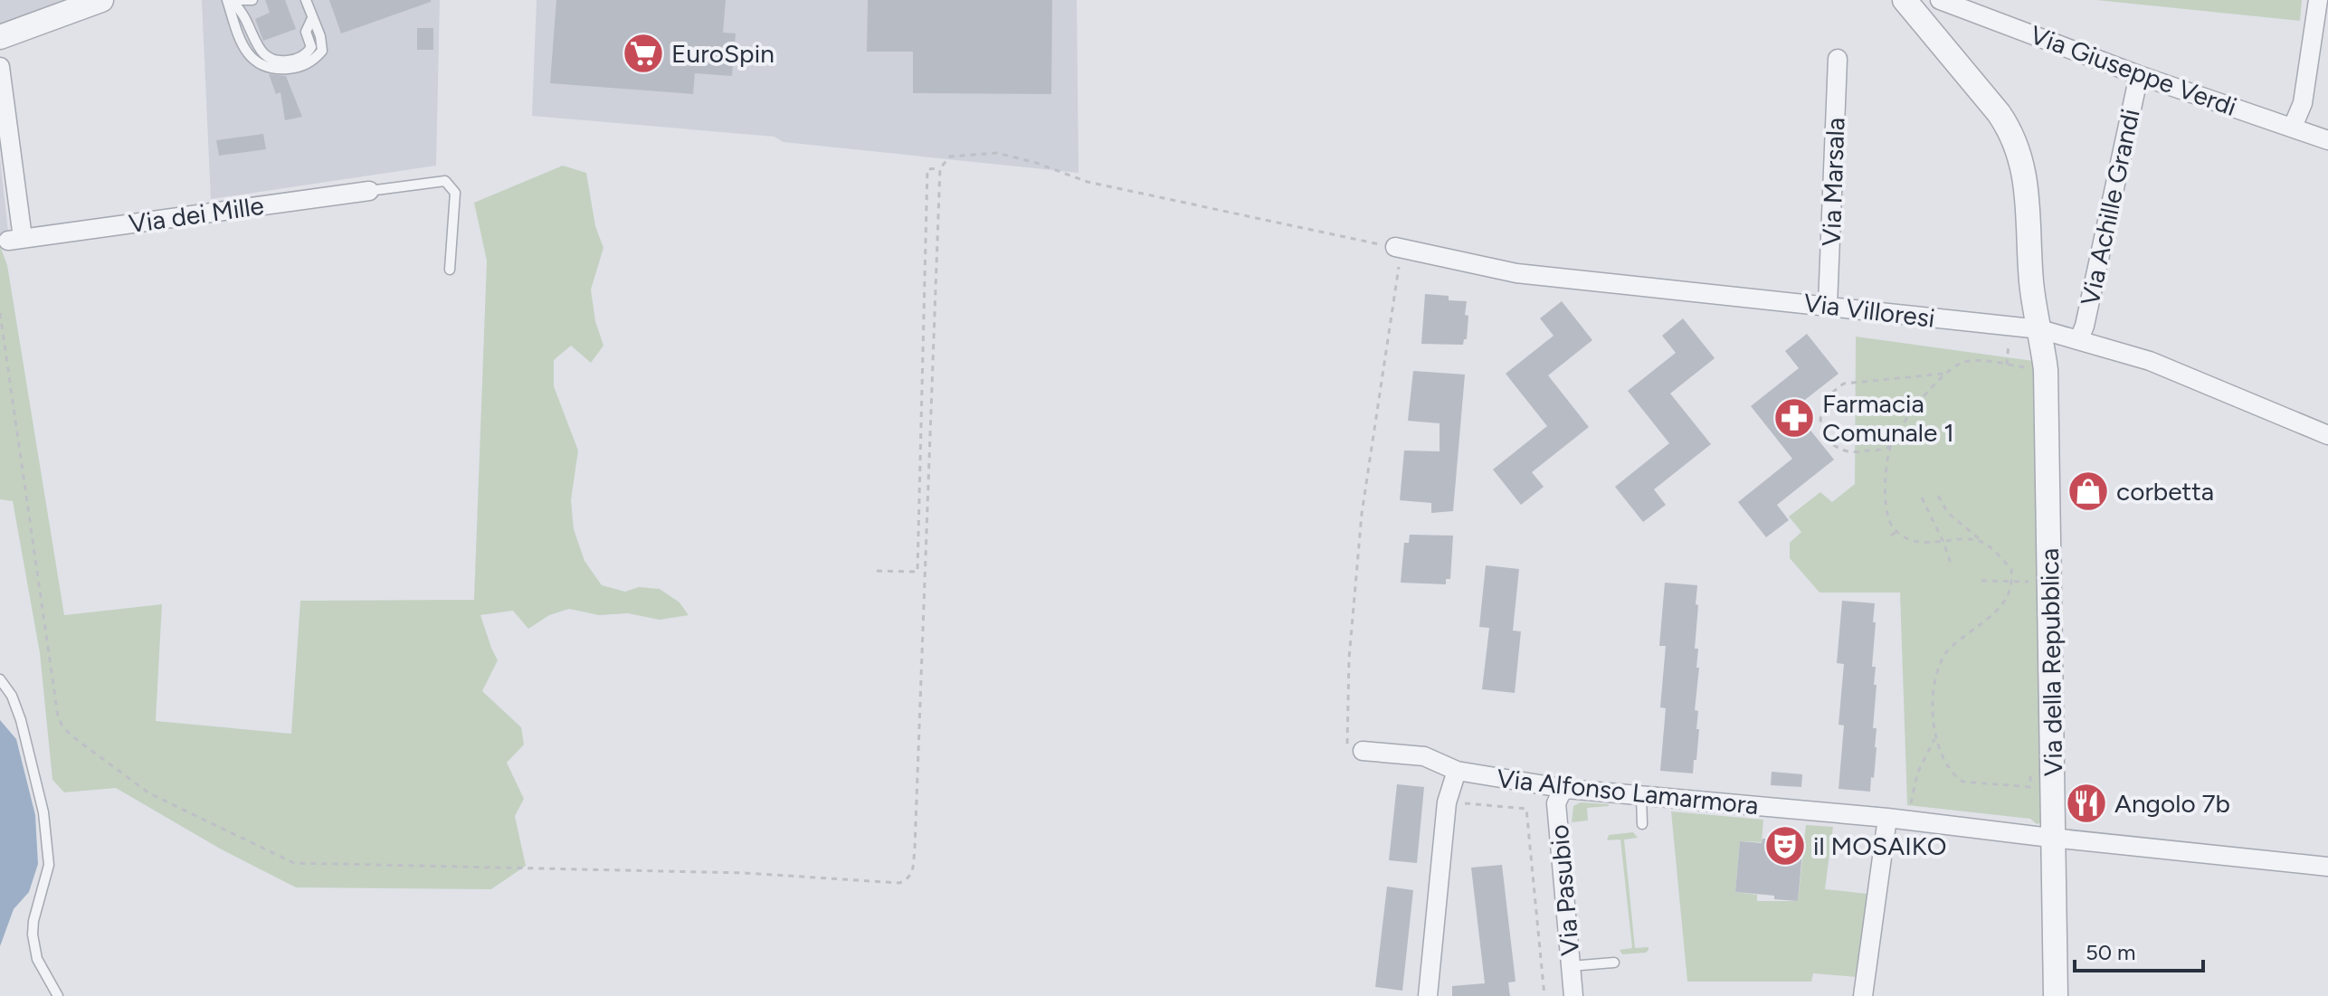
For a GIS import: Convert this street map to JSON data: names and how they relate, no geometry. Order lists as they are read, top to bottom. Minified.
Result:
{"streets":{"street":["Via Giuseppe Verdi","Via Marsala","Via Achille Grandi","Via dei Mille","Via Villoresi","Via della Repubblica","Via Alfonso Lamarmora","Via Pasubio"]},"crossings":[["Via Giuseppe Verdi","Via Achille Grandi"],["Via Marsala","Via Villoresi"],["Via Achille Grandi","Via Villoresi"],["Via Villoresi","Via della Repubblica"],["Via della Repubblica","Via Alfonso Lamarmora"],["Via Alfonso Lamarmora","Via Pasubio"]],"places":{"supermarket":["EuroSpin"],"pharmacy":["Farmacia Comunale 1"],"shop":["corbetta"],"restaurant":["Angolo 7b"],"theatre":["il MOSAIKO"]},"scale_bar":"50 m"}
